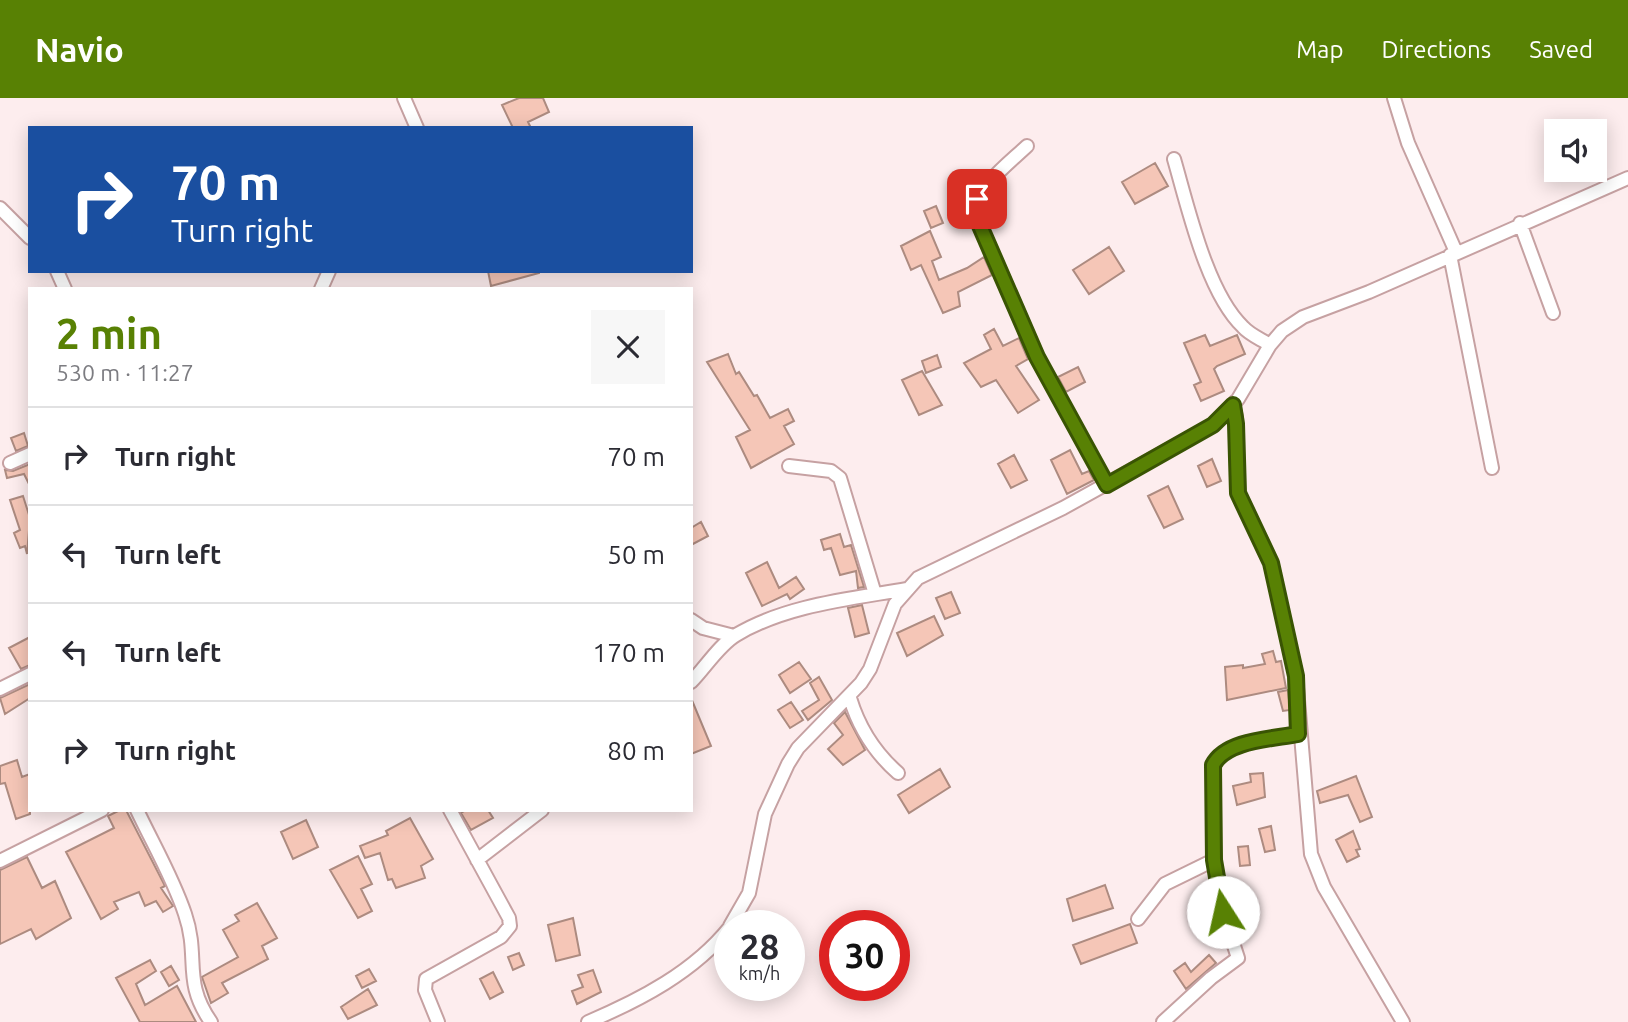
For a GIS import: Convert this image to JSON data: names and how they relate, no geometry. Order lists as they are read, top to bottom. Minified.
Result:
{"page":{"header":"Navio","nav":["Map","Directions","Saved"],"turn":["70 m","Turn right"],"heading":["2 min","530 m · 11:27"],"list":[{"name":"Turn right","value":"70 m"},{"name":"Turn left","value":"50 m"},{"name":"Turn left","value":"170 m"},{"name":"Turn right","value":"80 m"}],"speed":"28 km/h","limit":"30"}}
